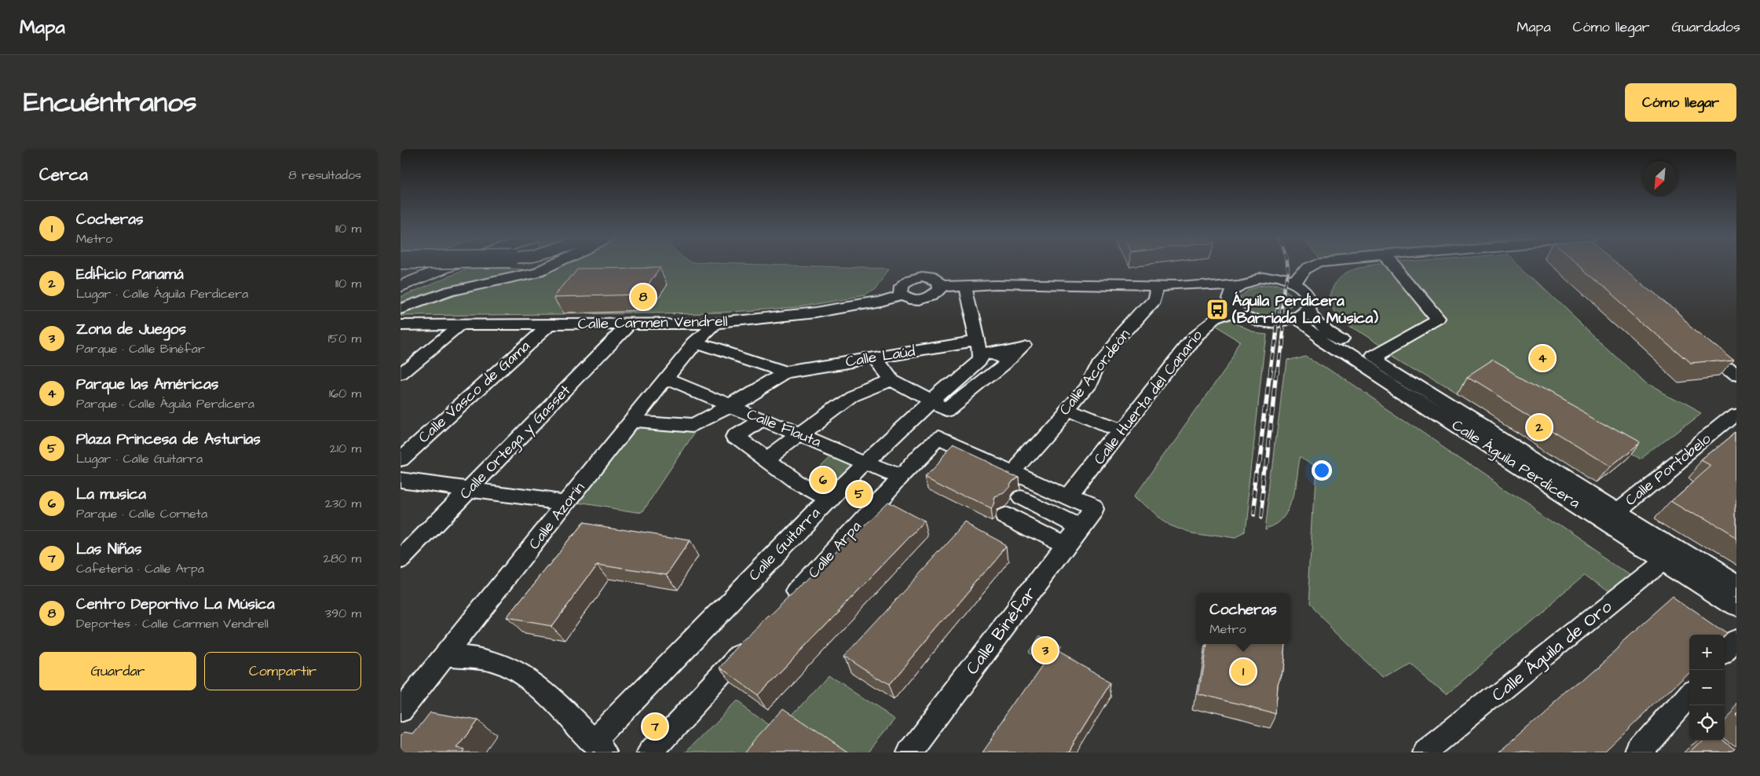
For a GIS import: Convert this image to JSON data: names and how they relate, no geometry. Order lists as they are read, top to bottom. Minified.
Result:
{"streets":{"street":["Calle Carmen Vendrell","Calle Laúd","Calle Acordeón","Calle Vasco de Gama","Calle Huerta del Canario","Calle Flauta","Calle Ortega y Gasset","Calle Águila Perdicera","Calle Portobelo","Calle Azorín","Calle Guitarra","Calle Arpa","Calle Binéfar","Calle Águila de Oro"]},"crossings":[["Calle Carmen Vendrell","Calle Vasco de Gama"],["Calle Carmen Vendrell","Calle Ortega y Gasset"],["Calle Carmen Vendrell","Calle Azorín"],["Calle Laúd","Calle Flauta"],["Calle Laúd","Calle Azorín"],["Calle Laúd","Calle Guitarra"],["Calle Acordeón","Calle Arpa"],["Calle Huerta del Canario","Calle Arpa"],["Calle Flauta","Calle Azorín"],["Calle Flauta","Calle Guitarra"],["Calle Flauta","Calle Arpa"],["Calle Águila Perdicera","Calle Portobelo"],["Calle Águila Perdicera","Calle Águila de Oro"],["Calle Arpa","Calle Binéfar"]],"places":{"bus stop":["Águila Perdicera (Barriada La Música)"]},"north":"bottom left","page":{"header":"Mapa","nav":["Mapa","Cómo llegar","Guardados"],"title":"Encuéntranos","buttons":["Cómo llegar",["Guardar","Compartir"]],"heading":["Cerca","8 resultados"],"list":[{"mark":"1","name":"Cocheras","note":"Metro","value":"110 m"},{"mark":"2","name":"Edificio Panamá","note":"Lugar · Calle Águila Perdicera","value":"110 m"},{"mark":"3","name":"Zona de Juegos","note":"Parque · Calle Binéfar","value":"150 m"},{"mark":"4","name":"Parque las Américas","note":"Parque · Calle Águila Perdicera","value":"160 m"},{"mark":"5","name":"Plaza Princesa de Asturias","note":"Lugar · Calle Guitarra","value":"210 m"},{"mark":"6","name":"La musica","note":"Parque · Calle Corneta","value":"230 m"},{"mark":"7","name":"Las Niñas","note":"Cafetería · Calle Arpa","value":"280 m"},{"mark":"8","name":"Centro Deportivo La Música","note":"Deportes · Calle Carmen Vendrell","value":"390 m"}],"pins":["8","4","2","6","5","3","1","7"],"popup":["Cocheras","Metro"],"map_buttons":["+","−"]}}
